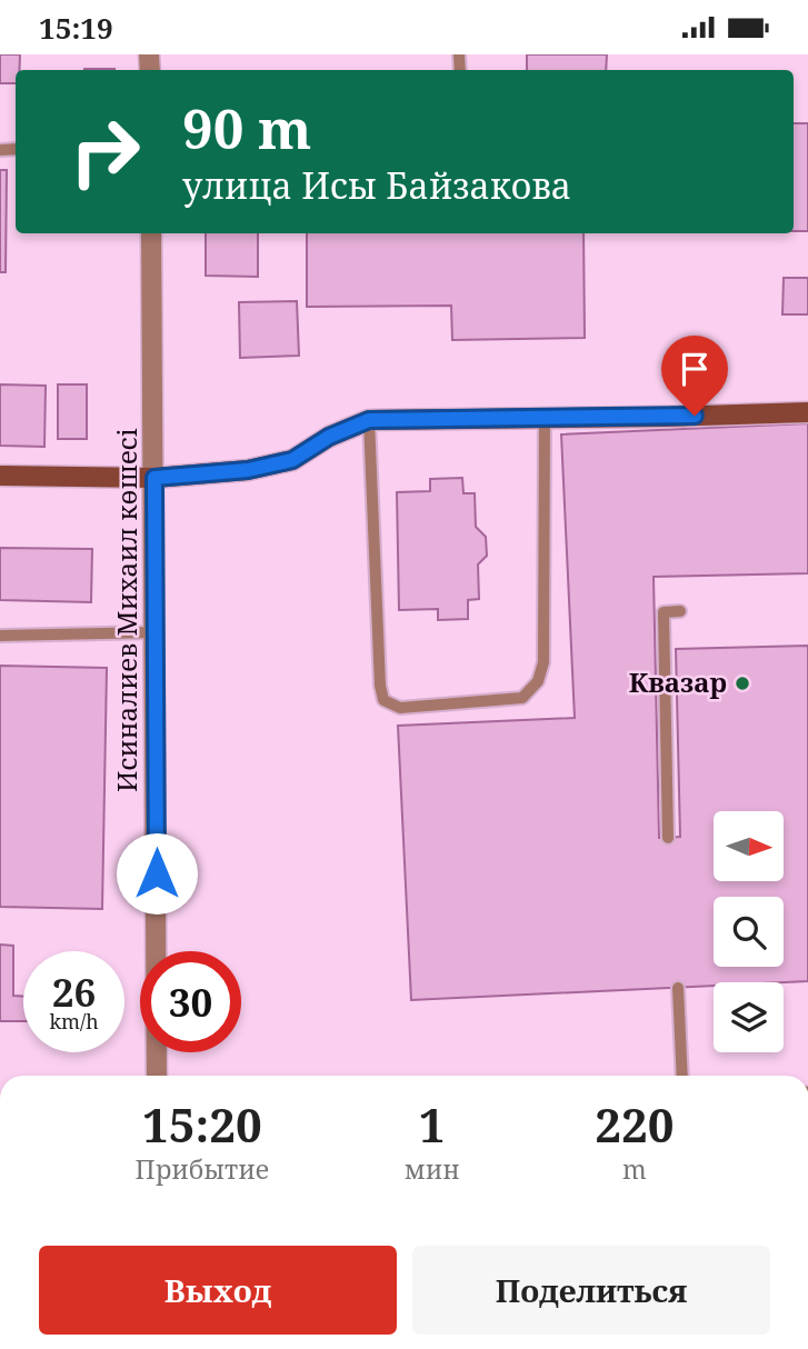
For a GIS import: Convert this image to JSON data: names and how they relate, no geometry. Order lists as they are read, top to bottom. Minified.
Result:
{"streets":{"street":["Исиналиев Михаил көшесі"]},"places":["Квазар"],"north":"right","page":{"status":"15:19","turn":["90 m","улица Исы Байзакова"],"speed":"26 km/h","limit":"30","eta":["15:20","Прибытие","1","мин","220","m"],"buttons":["Выход","Поделиться"]}}
